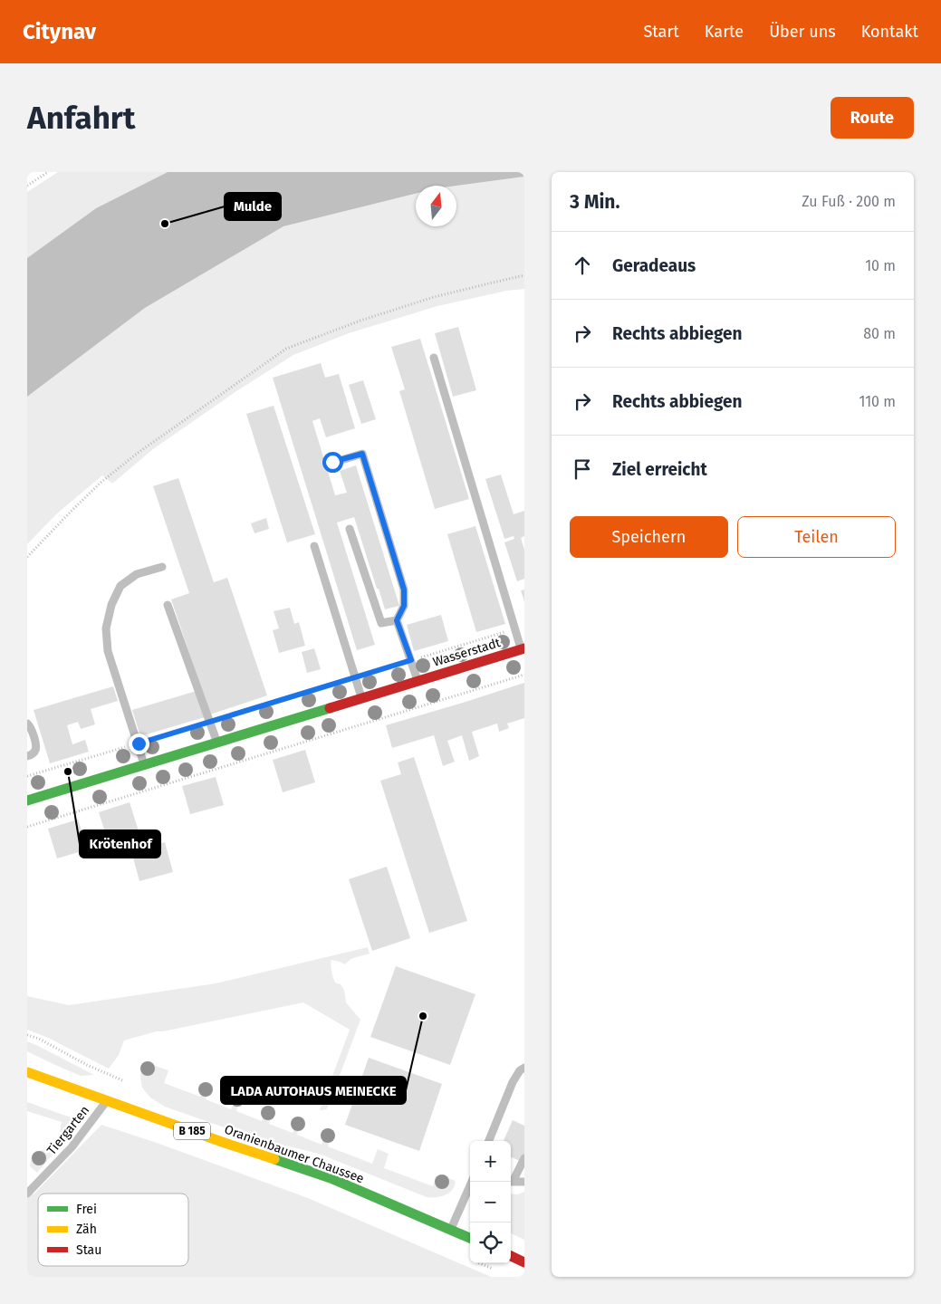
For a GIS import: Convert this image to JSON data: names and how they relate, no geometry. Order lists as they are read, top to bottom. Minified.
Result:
{"streets":{"main road":["Wasserstadt","B 185","Oranienbaumer Chaussee"],"lane":["Tiergarten"]},"crossings":[["Tiergarten","Oranienbaumer Chaussee"]],"places":["Mulde","Krötenhof","LADA AUTOHAUS MEINECKE"],"legend":["Frei","Zäh","Stau"],"north":"top","page":{"header":"Citynav","nav":["Start","Karte","Über uns","Kontakt"],"buttons":["Route",["Speichern","Teilen"]],"title":"Anfahrt","heading":["3 Min.","Zu Fuß · 200 m"],"list":[["Geradeaus","10 m"],["Rechts abbiegen","80 m"],["Rechts abbiegen","110 m"],"Ziel erreicht"],"map_buttons":["+","−"]}}
